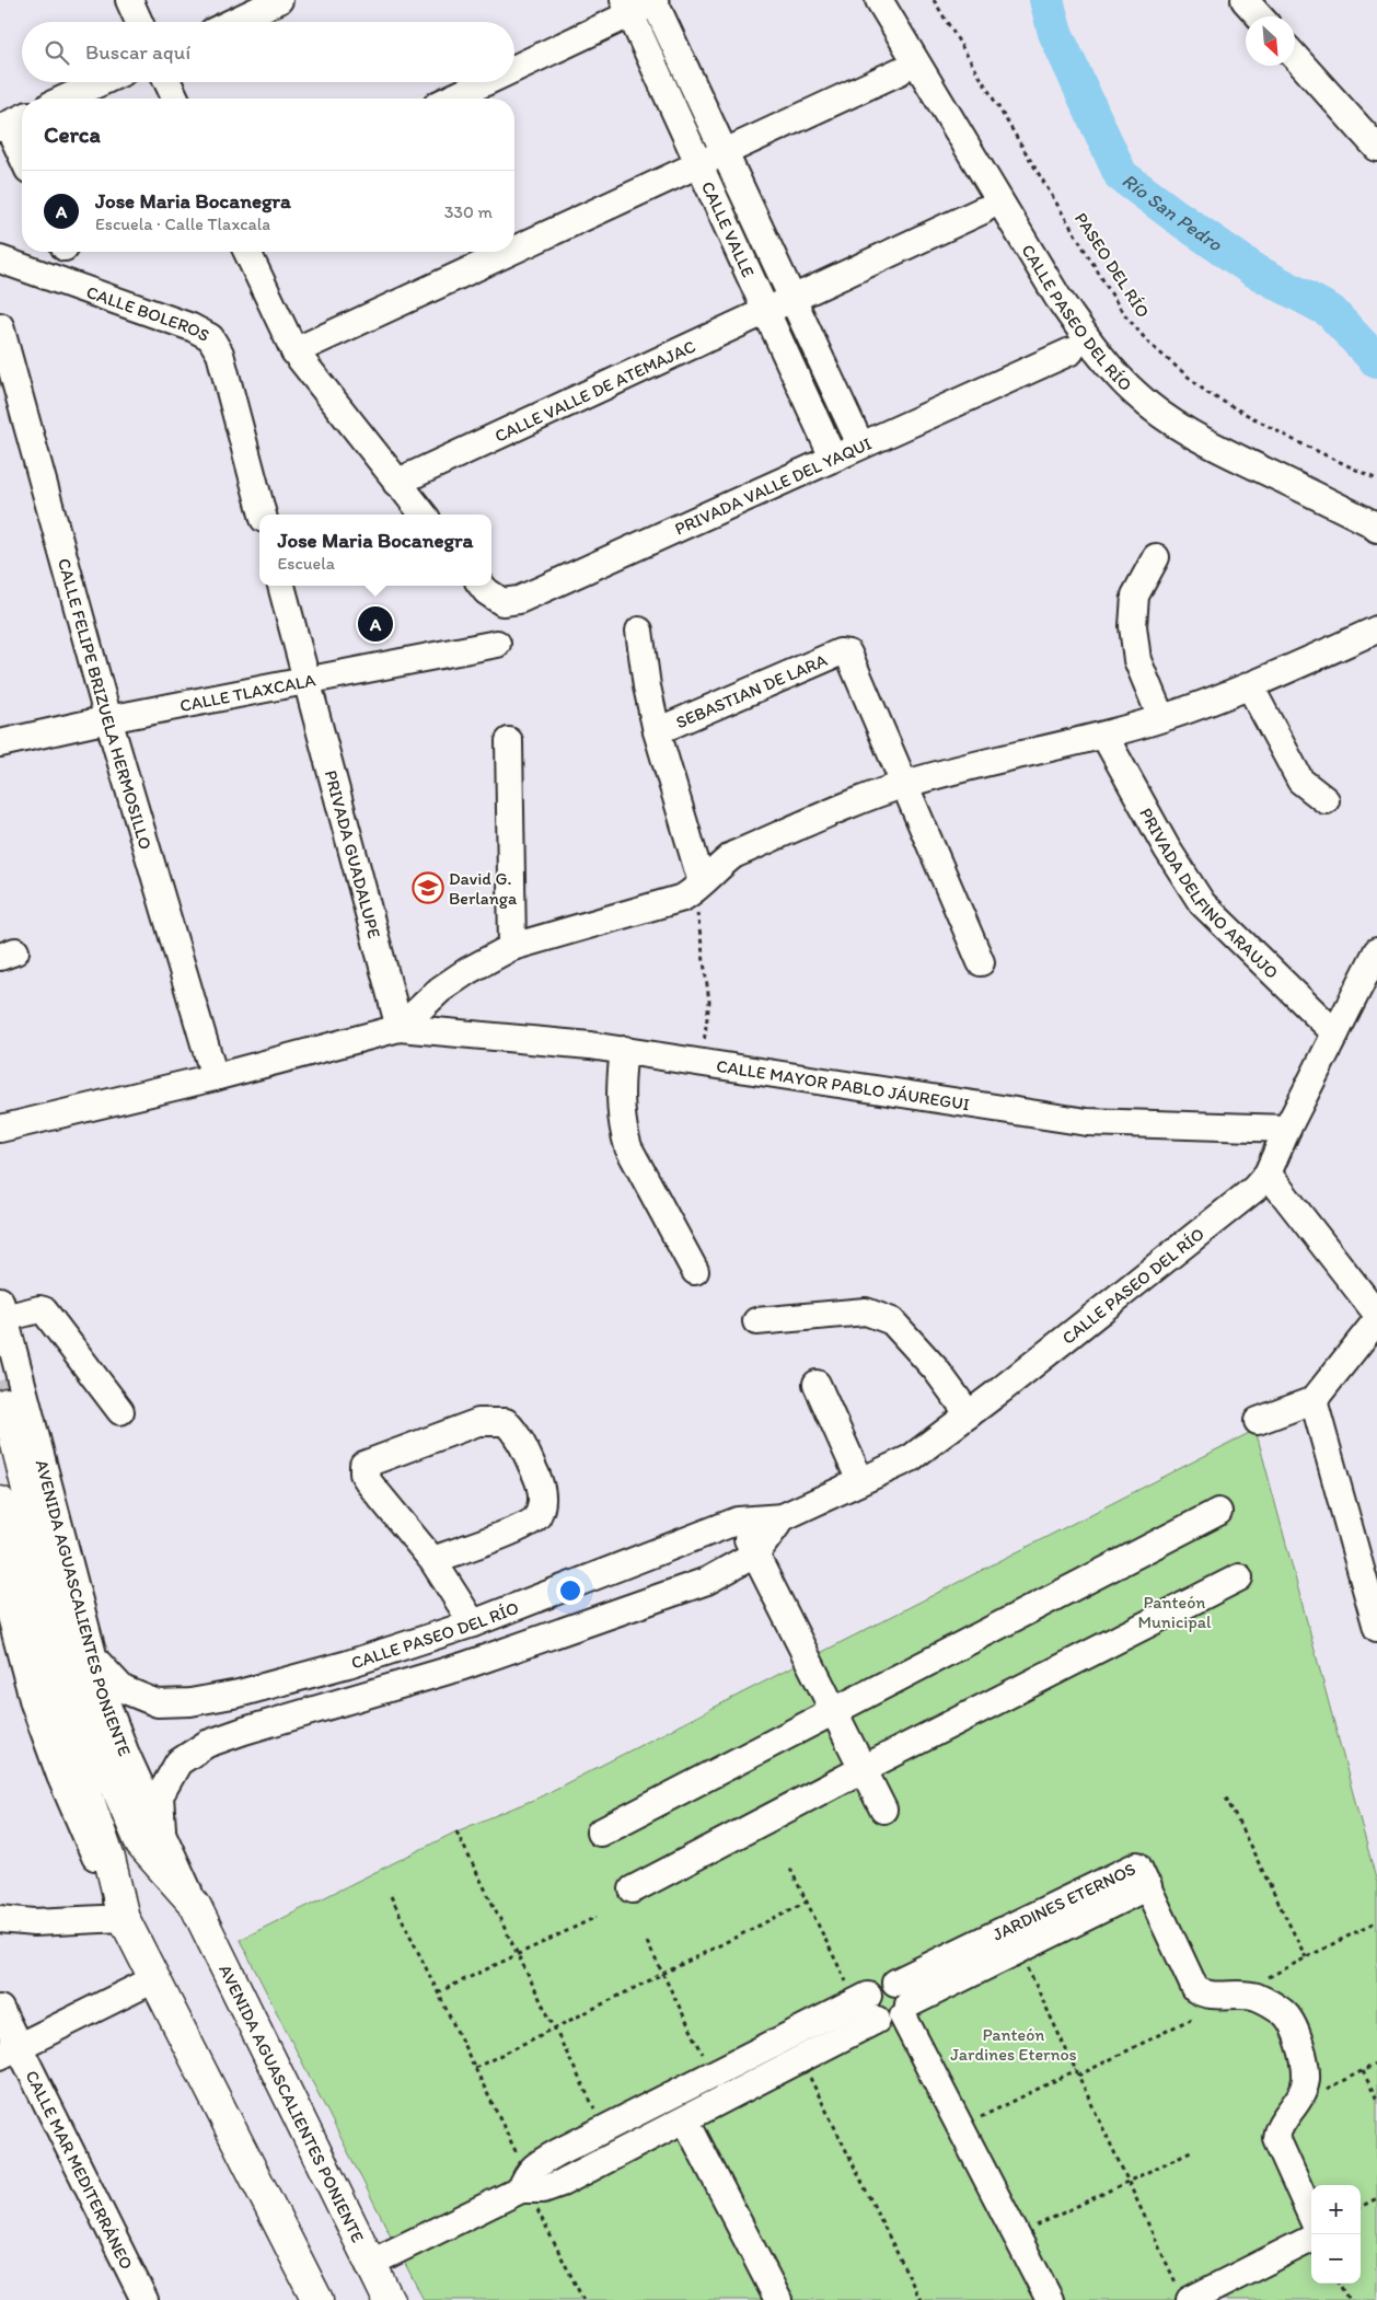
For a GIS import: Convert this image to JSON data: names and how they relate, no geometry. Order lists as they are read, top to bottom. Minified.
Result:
{"streets":{"main road":["AVENIDA AGUASCALIENTES PONIENTE"],"street":["CALLE VALLE","CALLE BOLEROS","CALLE PASEO DEL RÍO","CALLE VALLE DE ATEMAJAC","PRIVADA VALLE DEL YAQUI","SEBASTIAN DE LARA","CALLE TLAXCALA","CALLE FELIPE BRIZUELA HERMOSILLO","PRIVADA GUADALUPE","PRIVADA DELFINO ARAUJO","CALLE MAYOR PABLO JÁUREGUI","JARDINES ETERNOS","CALLE MAR MEDITERRÁNEO"],"path":["PASEO DEL RÍO"]},"crossings":[["CALLE VALLE","CALLE VALLE DE ATEMAJAC"],["CALLE VALLE","PRIVADA VALLE DEL YAQUI"],["CALLE PASEO DEL RÍO","PRIVADA DELFINO ARAUJO"],["CALLE PASEO DEL RÍO","CALLE MAYOR PABLO JÁUREGUI"],["CALLE PASEO DEL RÍO","AVENIDA AGUASCALIENTES PONIENTE"],["CALLE TLAXCALA","CALLE FELIPE BRIZUELA HERMOSILLO"],["CALLE TLAXCALA","PRIVADA GUADALUPE"],["PRIVADA GUADALUPE","CALLE MAYOR PABLO JÁUREGUI"]],"water":["Río San Pedro"],"parks":["Panteón Municipal","Panteón Jardines Eternos"],"places":{"school or university":["David G. Berlanga"]},"north":"bottom right","page":{"search":"Buscar aquí","heading":"Cerca","list":[{"mark":"A","name":"Jose Maria Bocanegra","note":"Escuela · Calle Tlaxcala","value":"330 m"}],"popup":["Jose Maria Bocanegra","Escuela"],"pins":"A","map_buttons":["+","−"]}}
